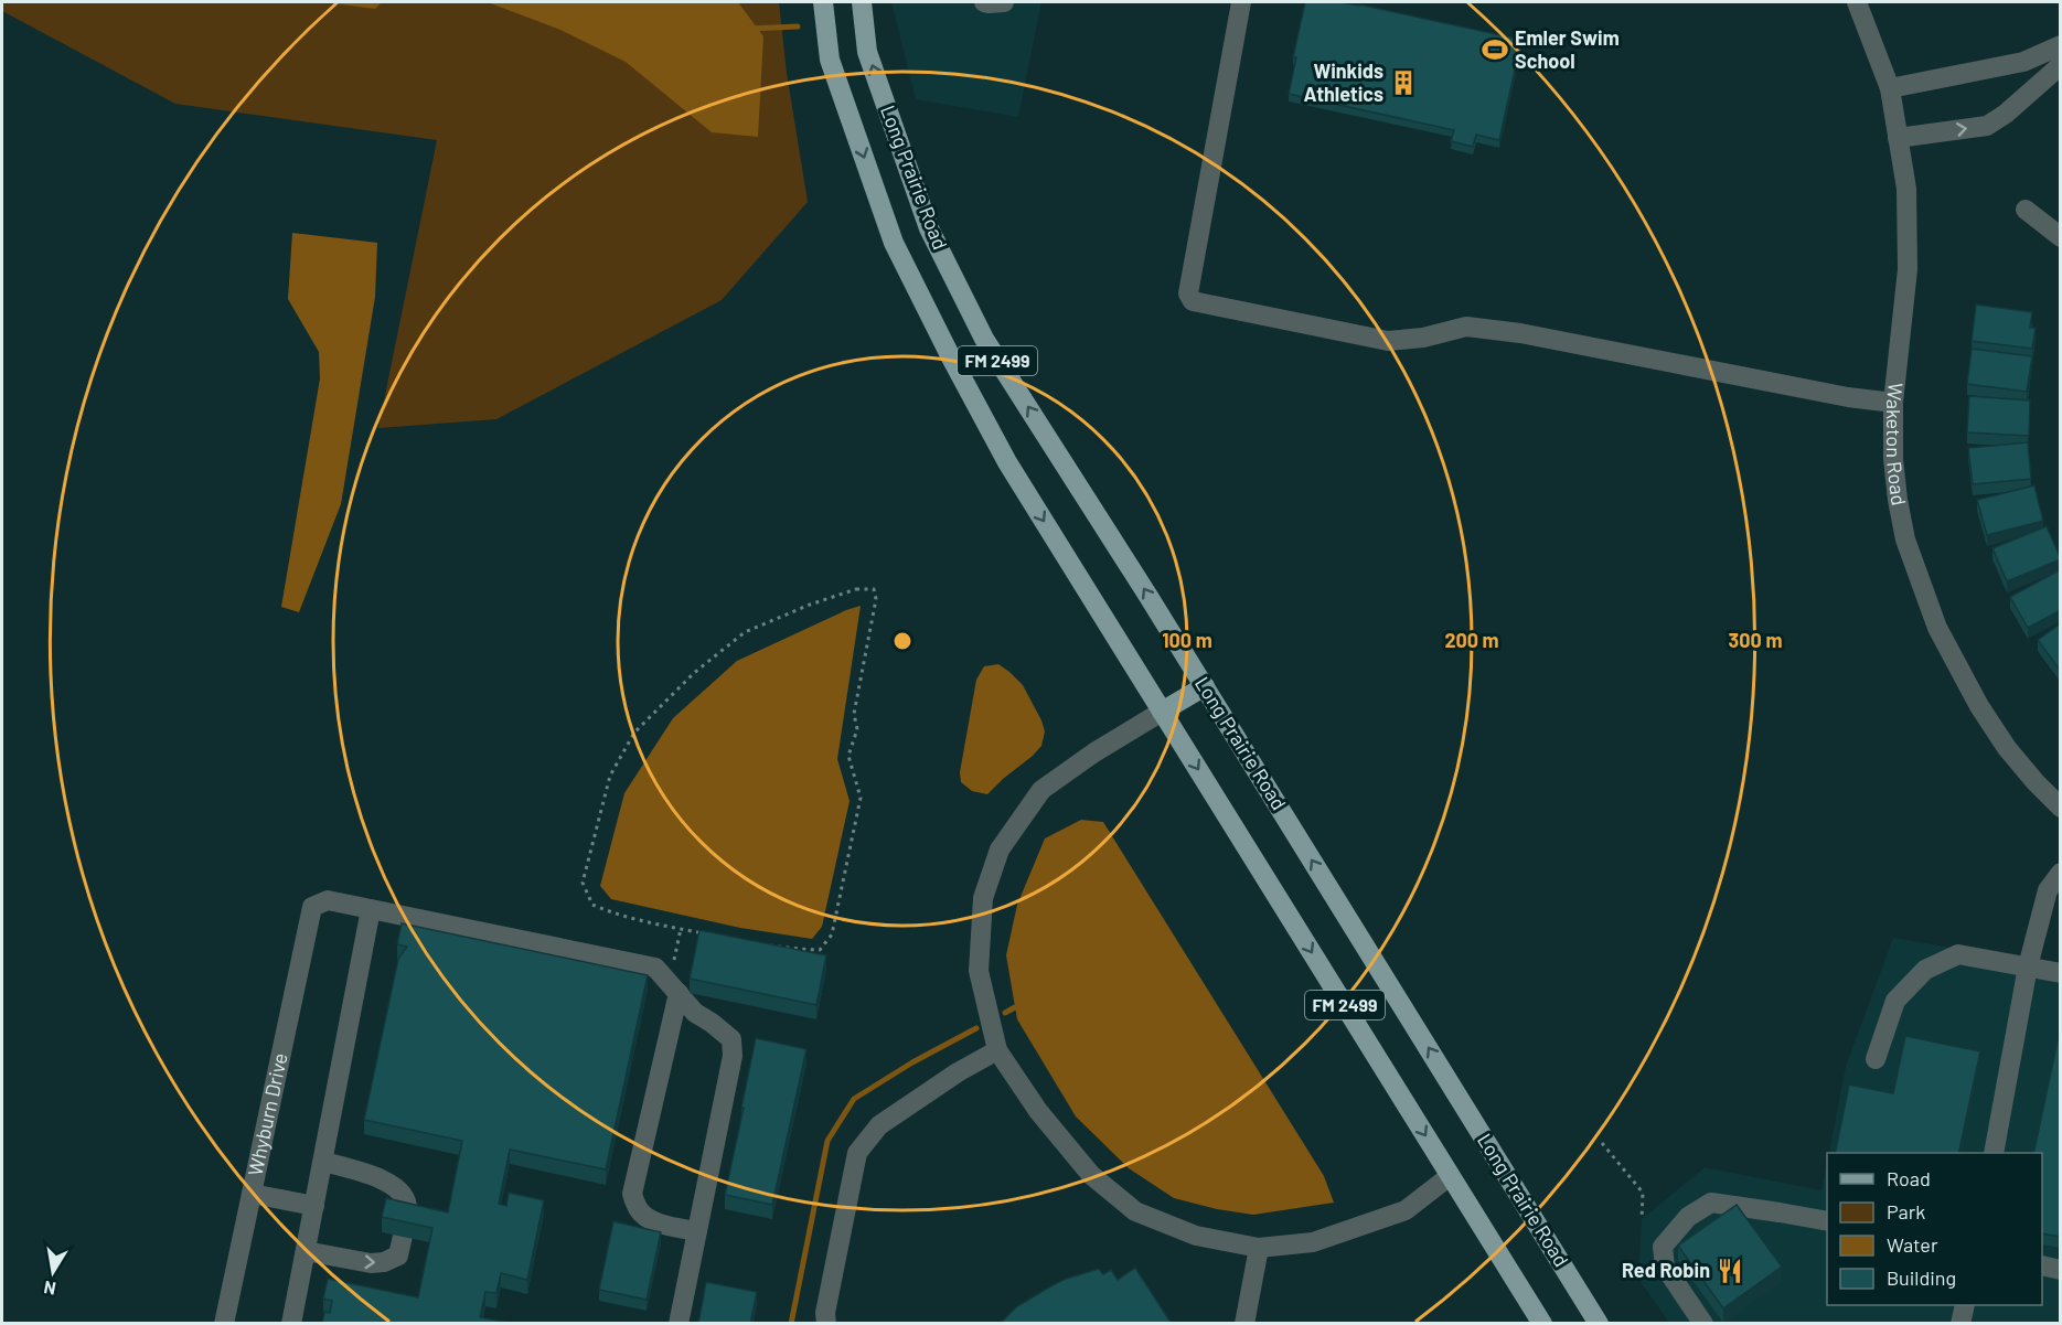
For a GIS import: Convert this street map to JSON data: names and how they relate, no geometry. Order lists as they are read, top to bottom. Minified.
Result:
{"streets":{"main road":["Long Prairie Road","FM 2499"],"street":["Waketon Road","Whyburn Drive"]},"places":{"sports":["Emler Swim School"],"building":["Winkids Athletics"],"restaurant":["Red Robin"]},"legend":["Road","Park","Water","Building"],"north":"bottom","rings":["100 m","200 m","300 m"]}
